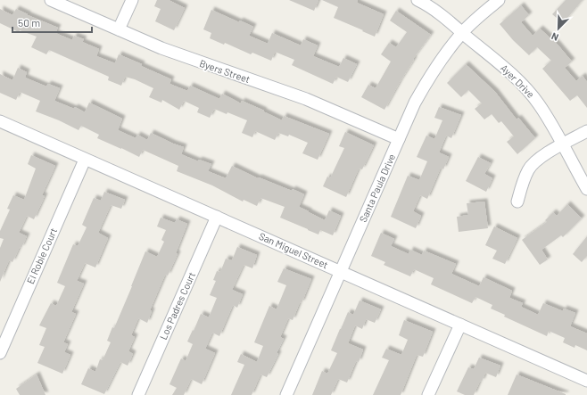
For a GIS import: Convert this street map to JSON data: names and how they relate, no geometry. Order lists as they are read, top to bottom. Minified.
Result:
{"streets":{"street":["Byers Street","Ayer Drive","Santa Paula Drive","San Miguel Street","El Roble Court","Los Padres Court"]},"crossings":[["Byers Street","Santa Paula Drive"],["Ayer Drive","Santa Paula Drive"],["Santa Paula Drive","San Miguel Street"],["San Miguel Street","El Roble Court"],["San Miguel Street","Los Padres Court"]],"scale_bar":"50 m","north":"bottom left"}
